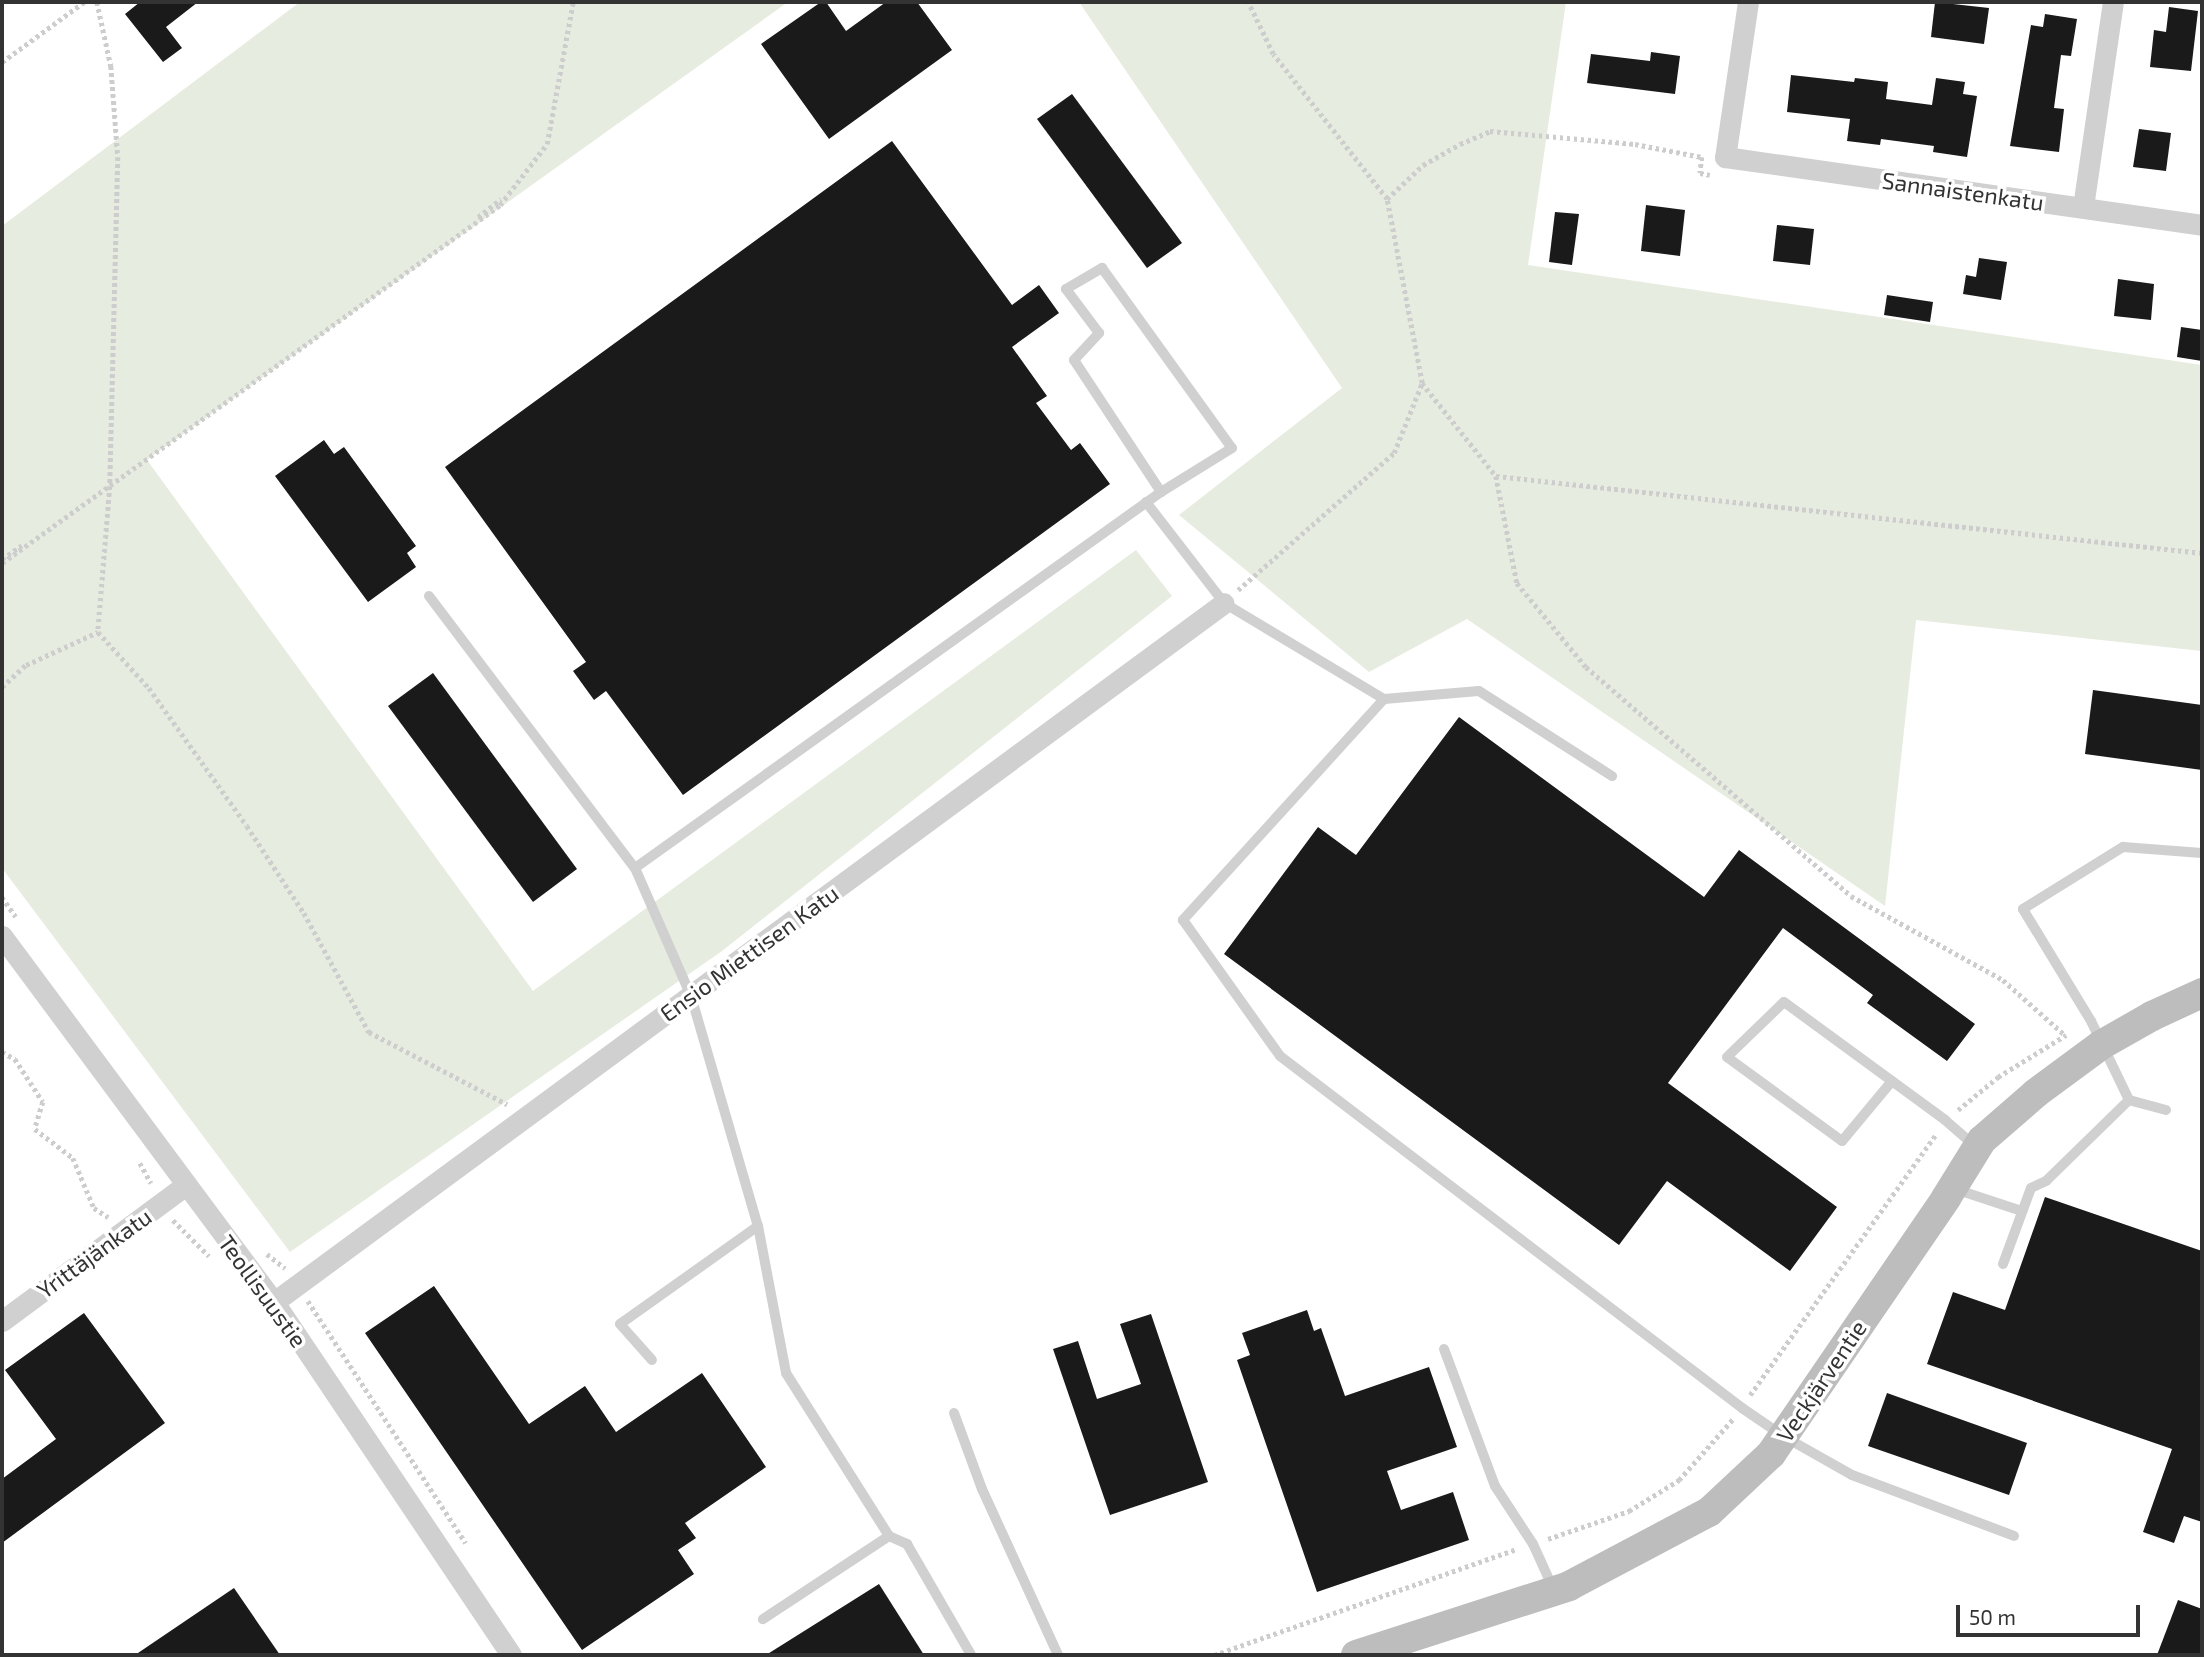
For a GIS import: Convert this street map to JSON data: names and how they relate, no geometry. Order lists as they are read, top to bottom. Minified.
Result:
{"streets":{"main road":["Veckjärventie"],"street":["Sannaistenkatu","Ensio Miettisen Katu","Yrittäjänkatu","Teollisuustie"]},"crossings":[["Ensio Miettisen Katu","Teollisuustie"],["Yrittäjänkatu","Teollisuustie"]],"scale_bar":"50 m"}
